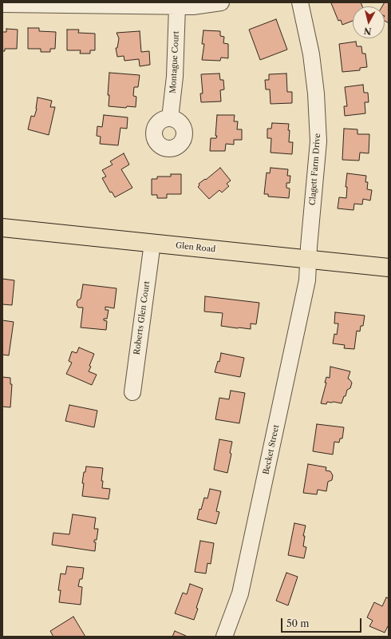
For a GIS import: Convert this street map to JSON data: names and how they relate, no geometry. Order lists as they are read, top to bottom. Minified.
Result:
{"streets":{"main road":["Glen Road"],"street":["Montague Court","Clagett Farm Drive","Roberts Glen Court","Becket Street"]},"crossings":[["Clagett Farm Drive","Glen Road"],["Clagett Farm Drive","Becket Street"],["Glen Road","Roberts Glen Court"],["Glen Road","Becket Street"]],"scale_bar":"50 m","north":"bottom"}
